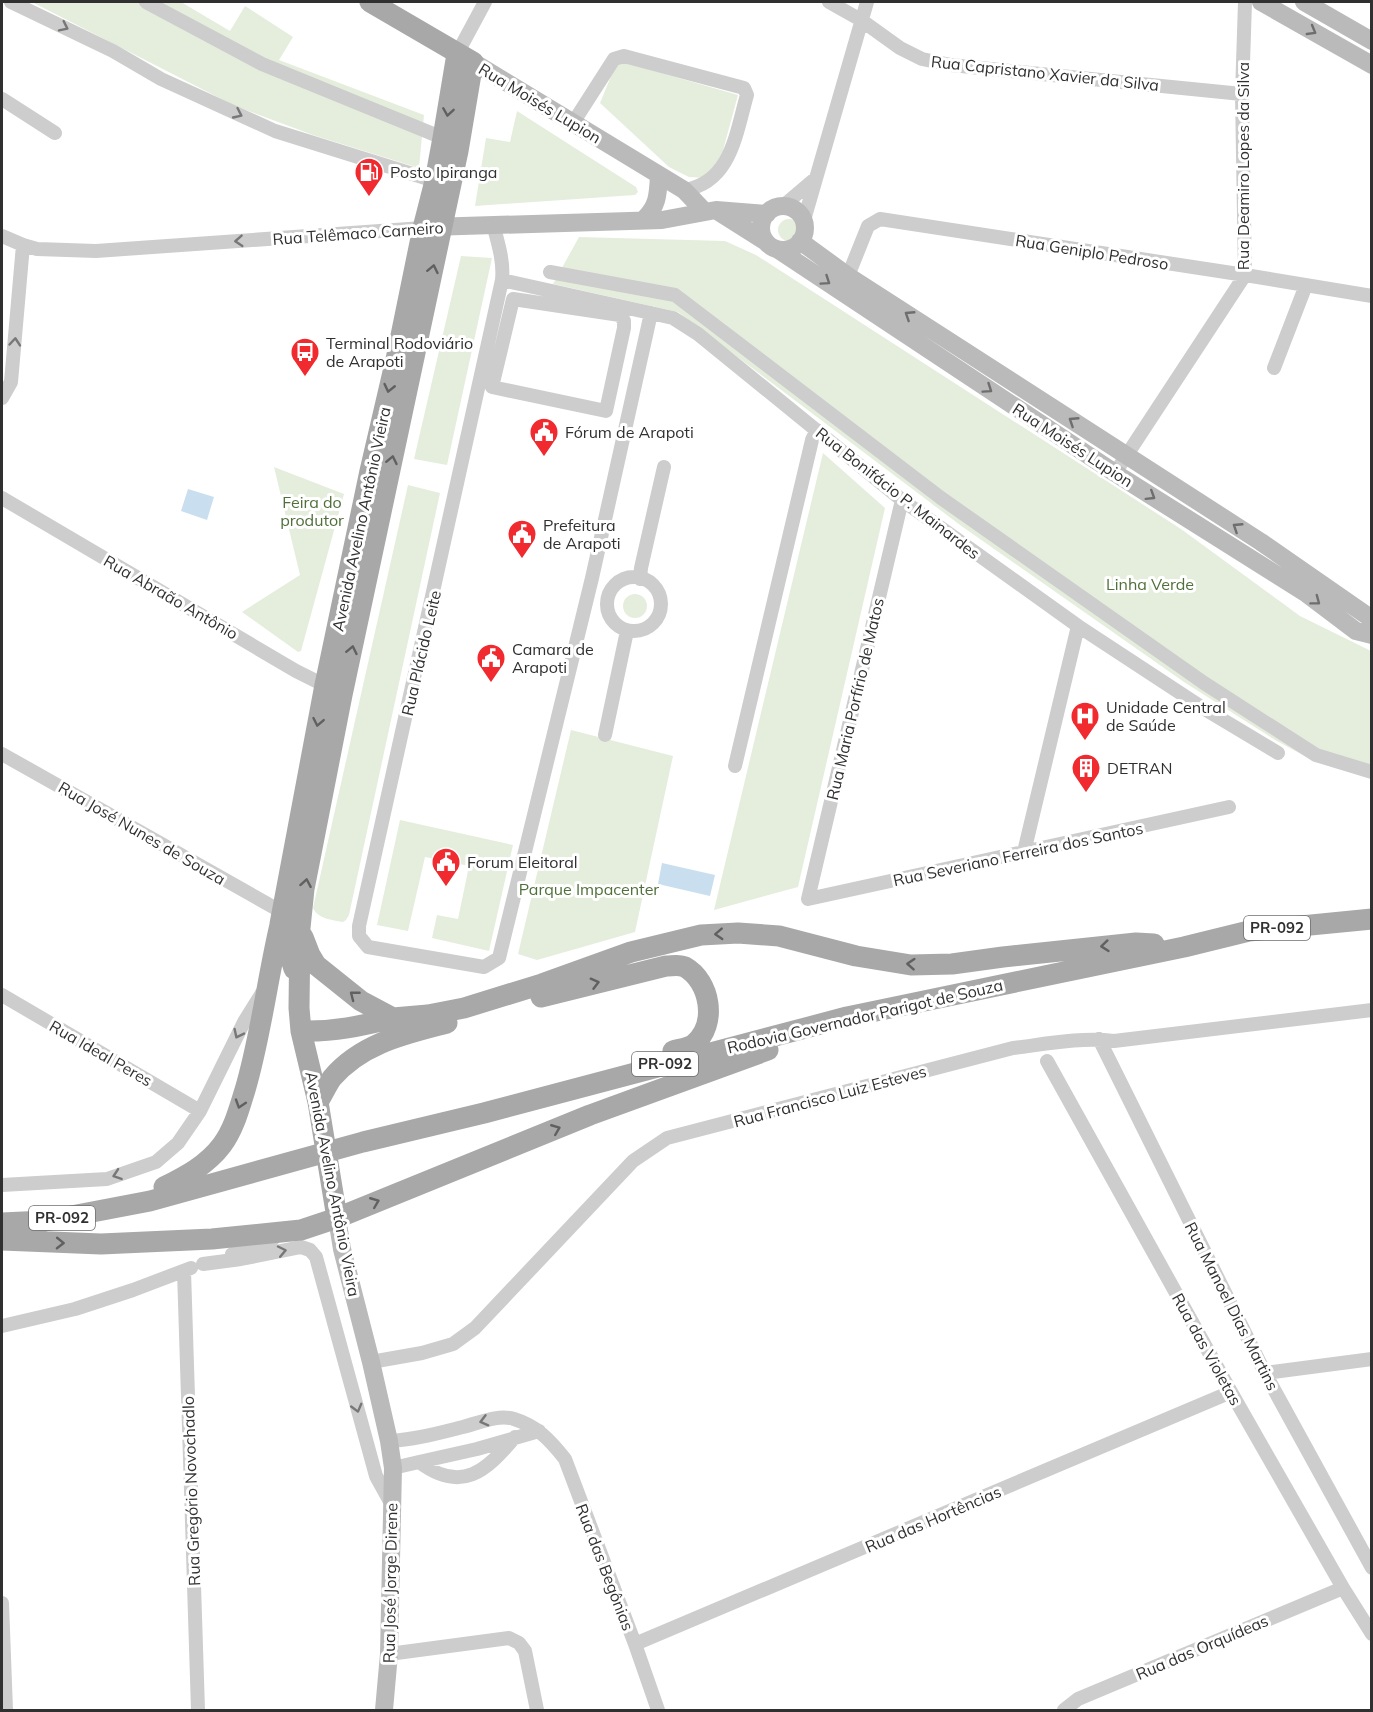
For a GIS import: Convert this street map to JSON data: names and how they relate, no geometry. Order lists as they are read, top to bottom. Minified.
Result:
{"streets":{"main road":["Rua Moisés Lupion","Avenida Avelino Antônio Vieira","PR-092","Rodovia Governador Parigot de Souza"],"street":["Rua Capristano Xavier da Silva","Rua Deamiro Lopes da Silva","Rua Telêmaco Carneiro","Rua Geniplo Pedroso","Rua Bonifácio P. Mainardes","Rua Abraão Antônio","Rua Plácido Leite","Rua Maria Porfírio de Matos","Rua José Nunes de Souza","Rua Severiano Ferreira dos Santos","Rua Ideal Peres","Rua Francisco Luiz Esteves","Rua Manoel Dias Martins","Rua das Violetas","Rua Gregório Novochadlo","Rua das Hortências","Rua das Begônias","Rua José Jorge Direne","Rua das Orquídeas"]},"crossings":[["Rua Capristano Xavier da Silva","Rua Deamiro Lopes da Silva"],["Rua Moisés Lupion","Rua Deamiro Lopes da Silva"],["Rua Moisés Lupion","Rua Telêmaco Carneiro"],["Rua Moisés Lupion","Rua Geniplo Pedroso"],["Rua Moisés Lupion","Avenida Avelino Antônio Vieira"],["Rua Deamiro Lopes da Silva","Rua Geniplo Pedroso"],["Rua Telêmaco Carneiro","Avenida Avelino Antônio Vieira"],["Rua Telêmaco Carneiro","Rua Plácido Leite"],["Rua Bonifácio P. Mainardes","Rua Plácido Leite"],["Rua Bonifácio P. Mainardes","Rua Maria Porfírio de Matos"],["Avenida Avelino Antônio Vieira","Rua Abraão Antônio"],["Avenida Avelino Antônio Vieira","Rua José Nunes de Souza"],["Avenida Avelino Antônio Vieira","Rua Francisco Luiz Esteves"],["Avenida Avelino Antônio Vieira","Rua das Begônias"],["Avenida Avelino Antônio Vieira","Rua José Jorge Direne"],["Rua Maria Porfírio de Matos","Rua Severiano Ferreira dos Santos"],["PR-092","Rodovia Governador Parigot de Souza"],["Rua Francisco Luiz Esteves","Rua Manoel Dias Martins"],["Rua das Violetas","Rua das Hortências"],["Rua das Violetas","Rua das Orquídeas"],["Rua das Hortências","Rua das Begônias"],["Rua das Begônias","Rua José Jorge Direne"]],"parks":["Feira do produtor","Linha Verde","Parque Impacenter"],"places":{"fuel station":["Posto Ipiranga"],"bus stop":["Terminal Rodoviário de Arapoti"],"public building":["Fórum de Arapoti","Prefeitura de Arapoti","Camara de Arapoti","Forum Eleitoral"],"hospital":["Unidade Central de Saúde"],"building":["DETRAN"]}}
